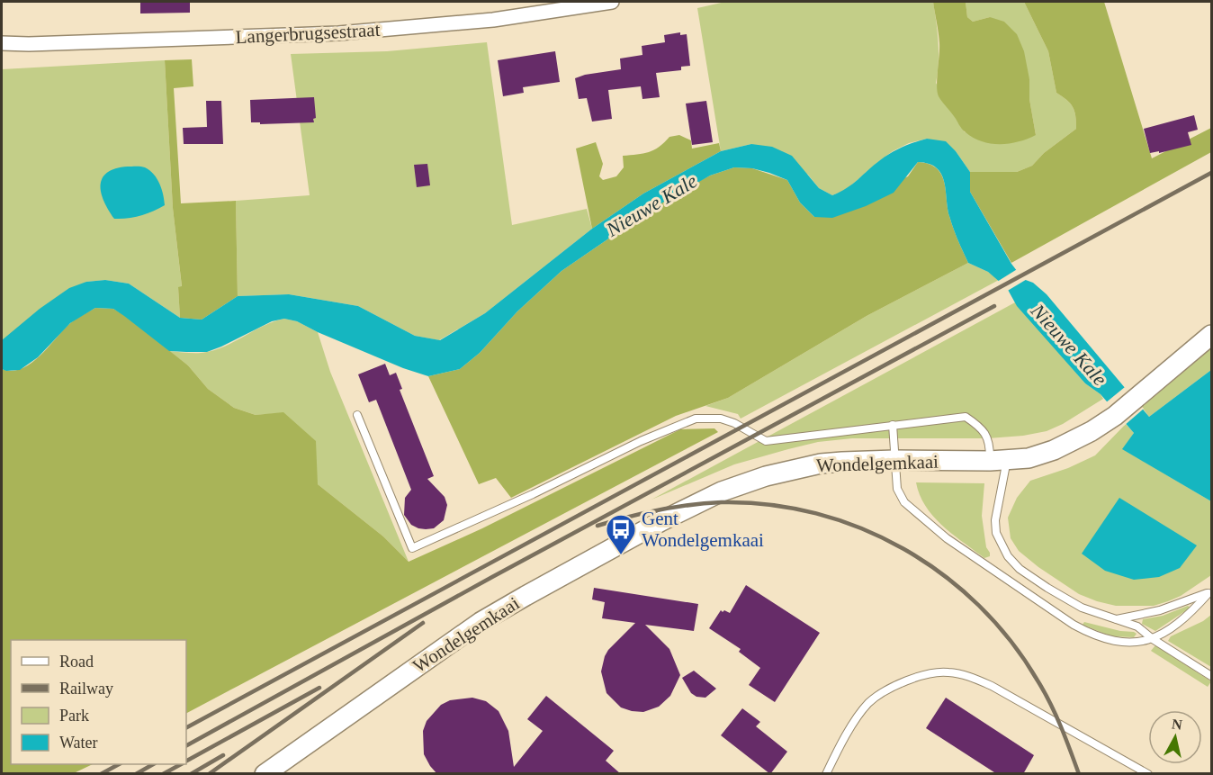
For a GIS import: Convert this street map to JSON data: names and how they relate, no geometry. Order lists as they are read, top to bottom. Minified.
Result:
{"streets":{"main road":["Wondelgemkaai"],"street":["Langerbrugsestraat"]},"water":["Nieuwe Kale"],"places":{"bus stop":["Gent Wondelgemkaai"]},"legend":["Road","Railway","Park","Water"],"north":"top"}
